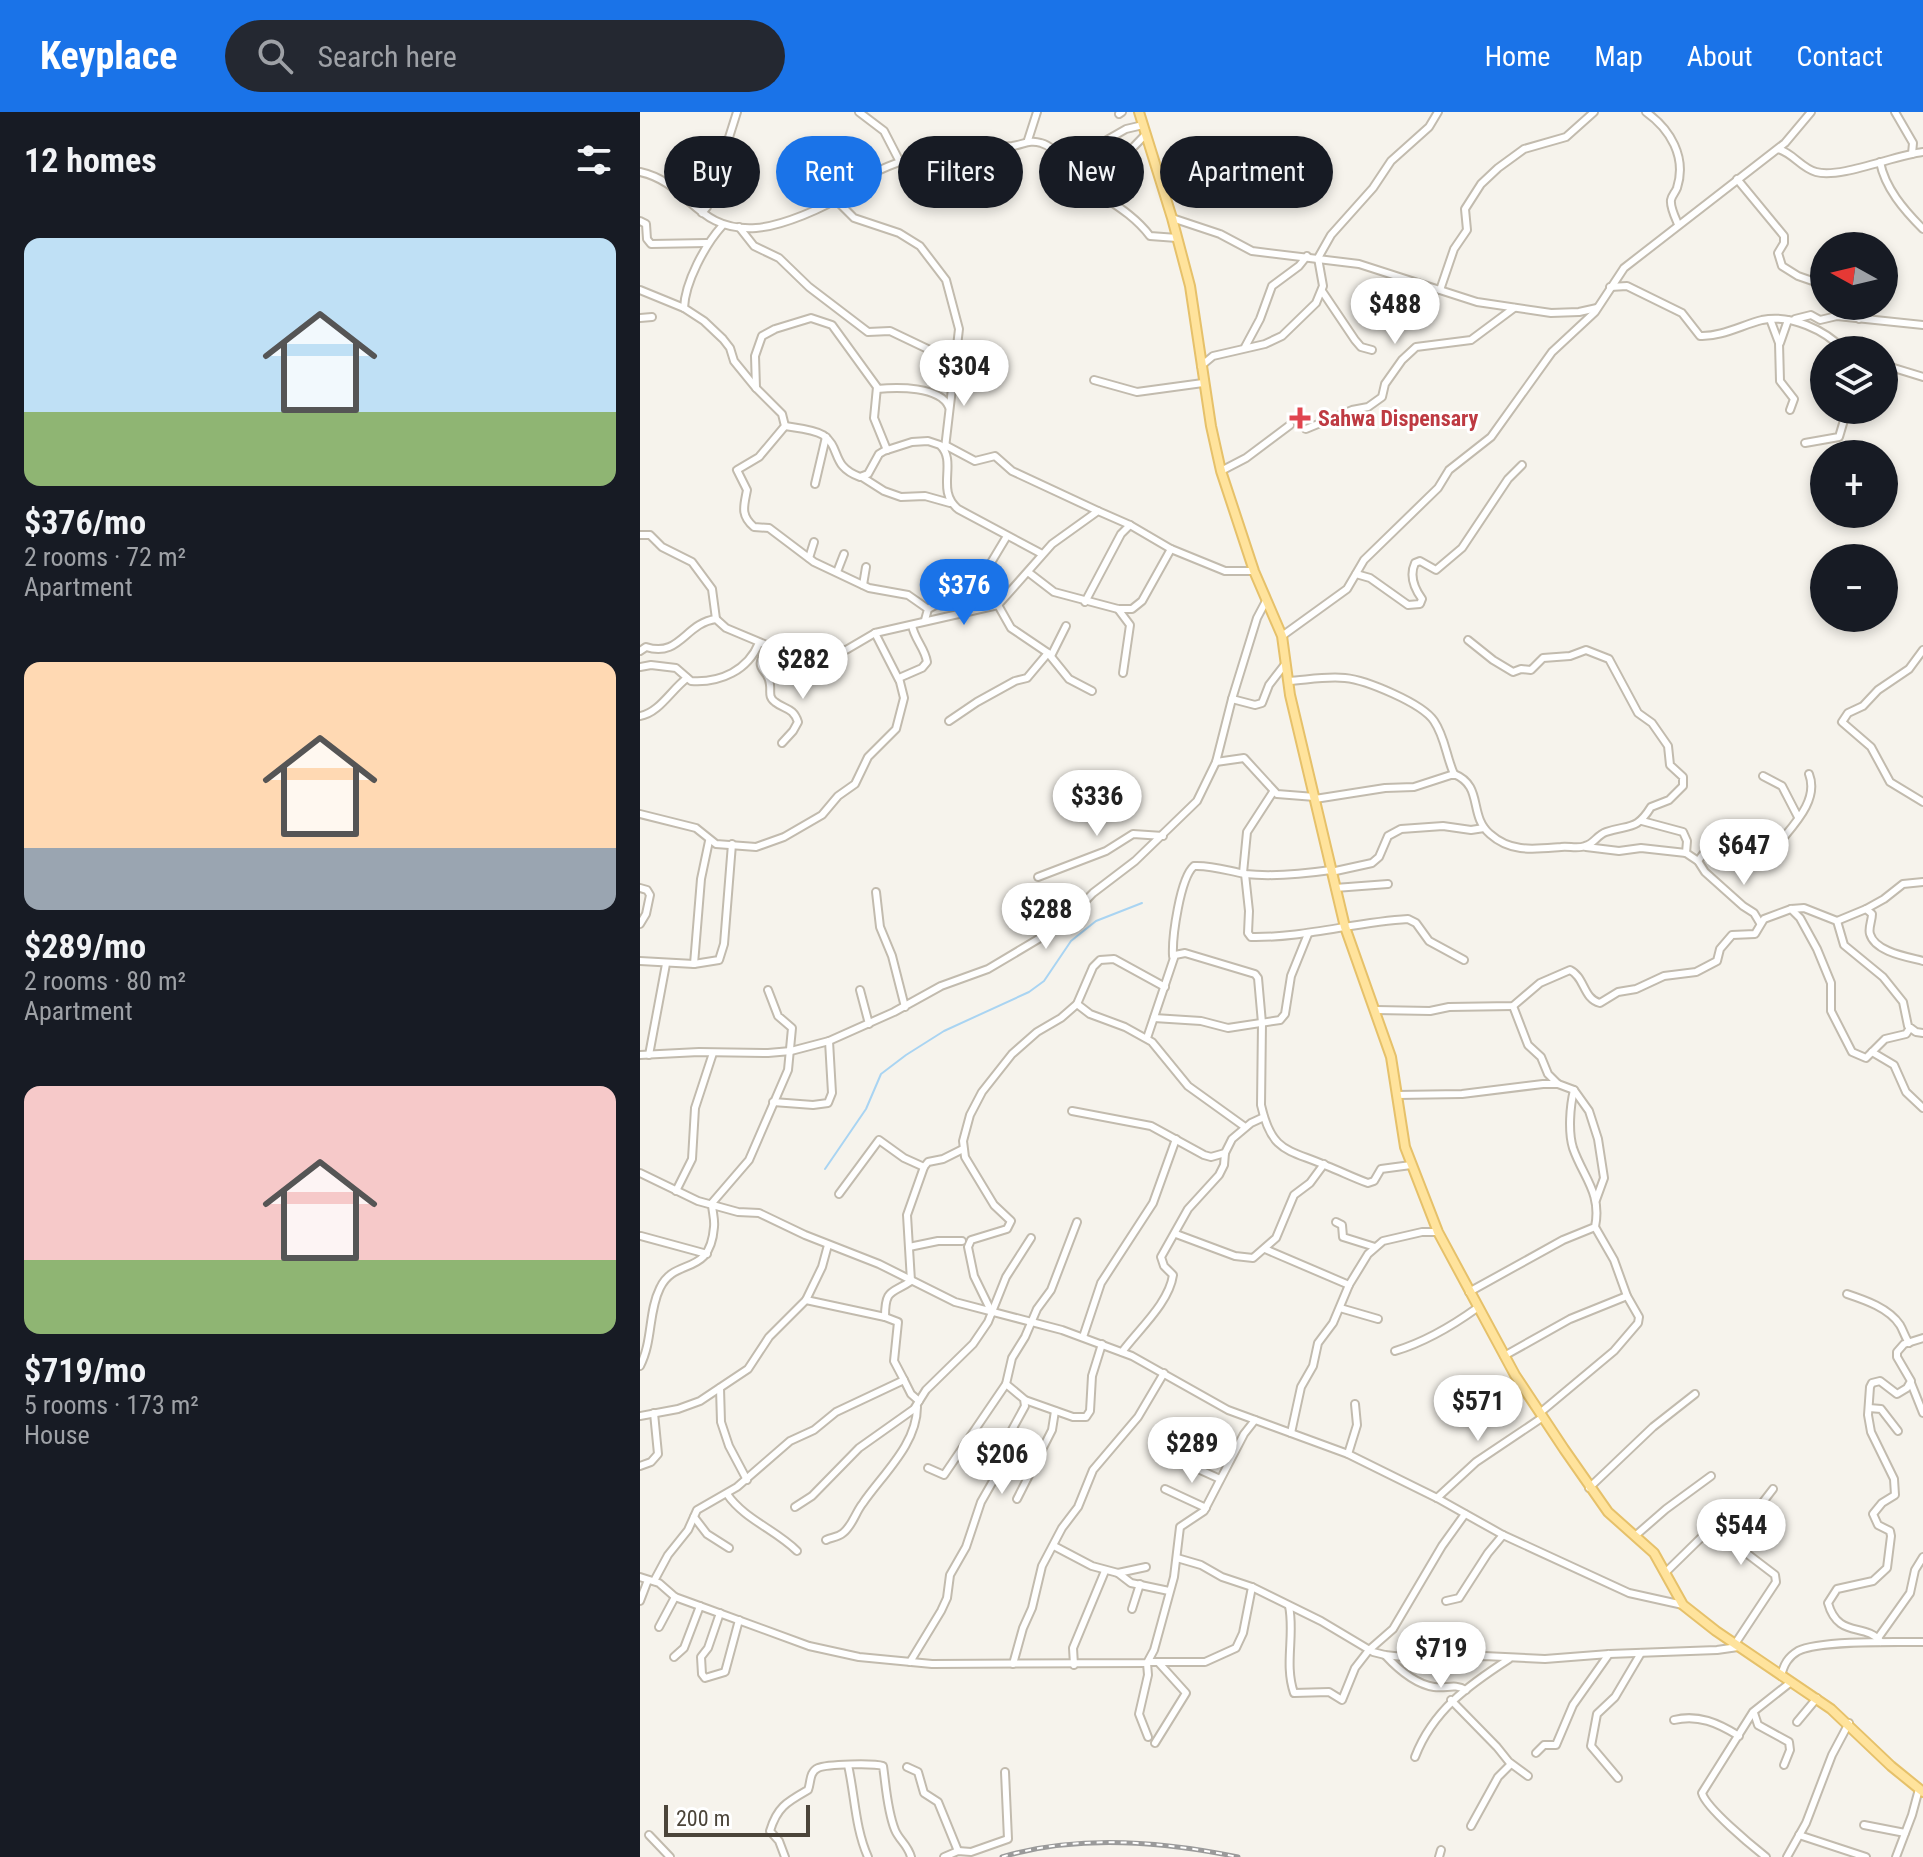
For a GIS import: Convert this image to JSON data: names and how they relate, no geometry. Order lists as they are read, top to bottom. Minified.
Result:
{"places":{"health":["Sahwa Dispensary"]},"scale_bar":"200 m","north":"left","page":{"header":"Keyplace","search":"Search here","nav":["Home","Map","About","Contact"],"heading":"12 homes","chip":["Buy","Rent","Filters","New","Apartment"],"list":[{"name":"$376/mo","note":"2 rooms · 72 m² · Apartment"},{"name":"$289/mo","note":"2 rooms · 80 m² · Apartment"},{"name":"$719/mo","note":"5 rooms · 173 m² · House"}],"map_buttons":["+","−"],"price":["$488","$304","$376","$282","$336","$647","$288","$571","$289","$206","$544","$719"],"scale":"200 m"}}
